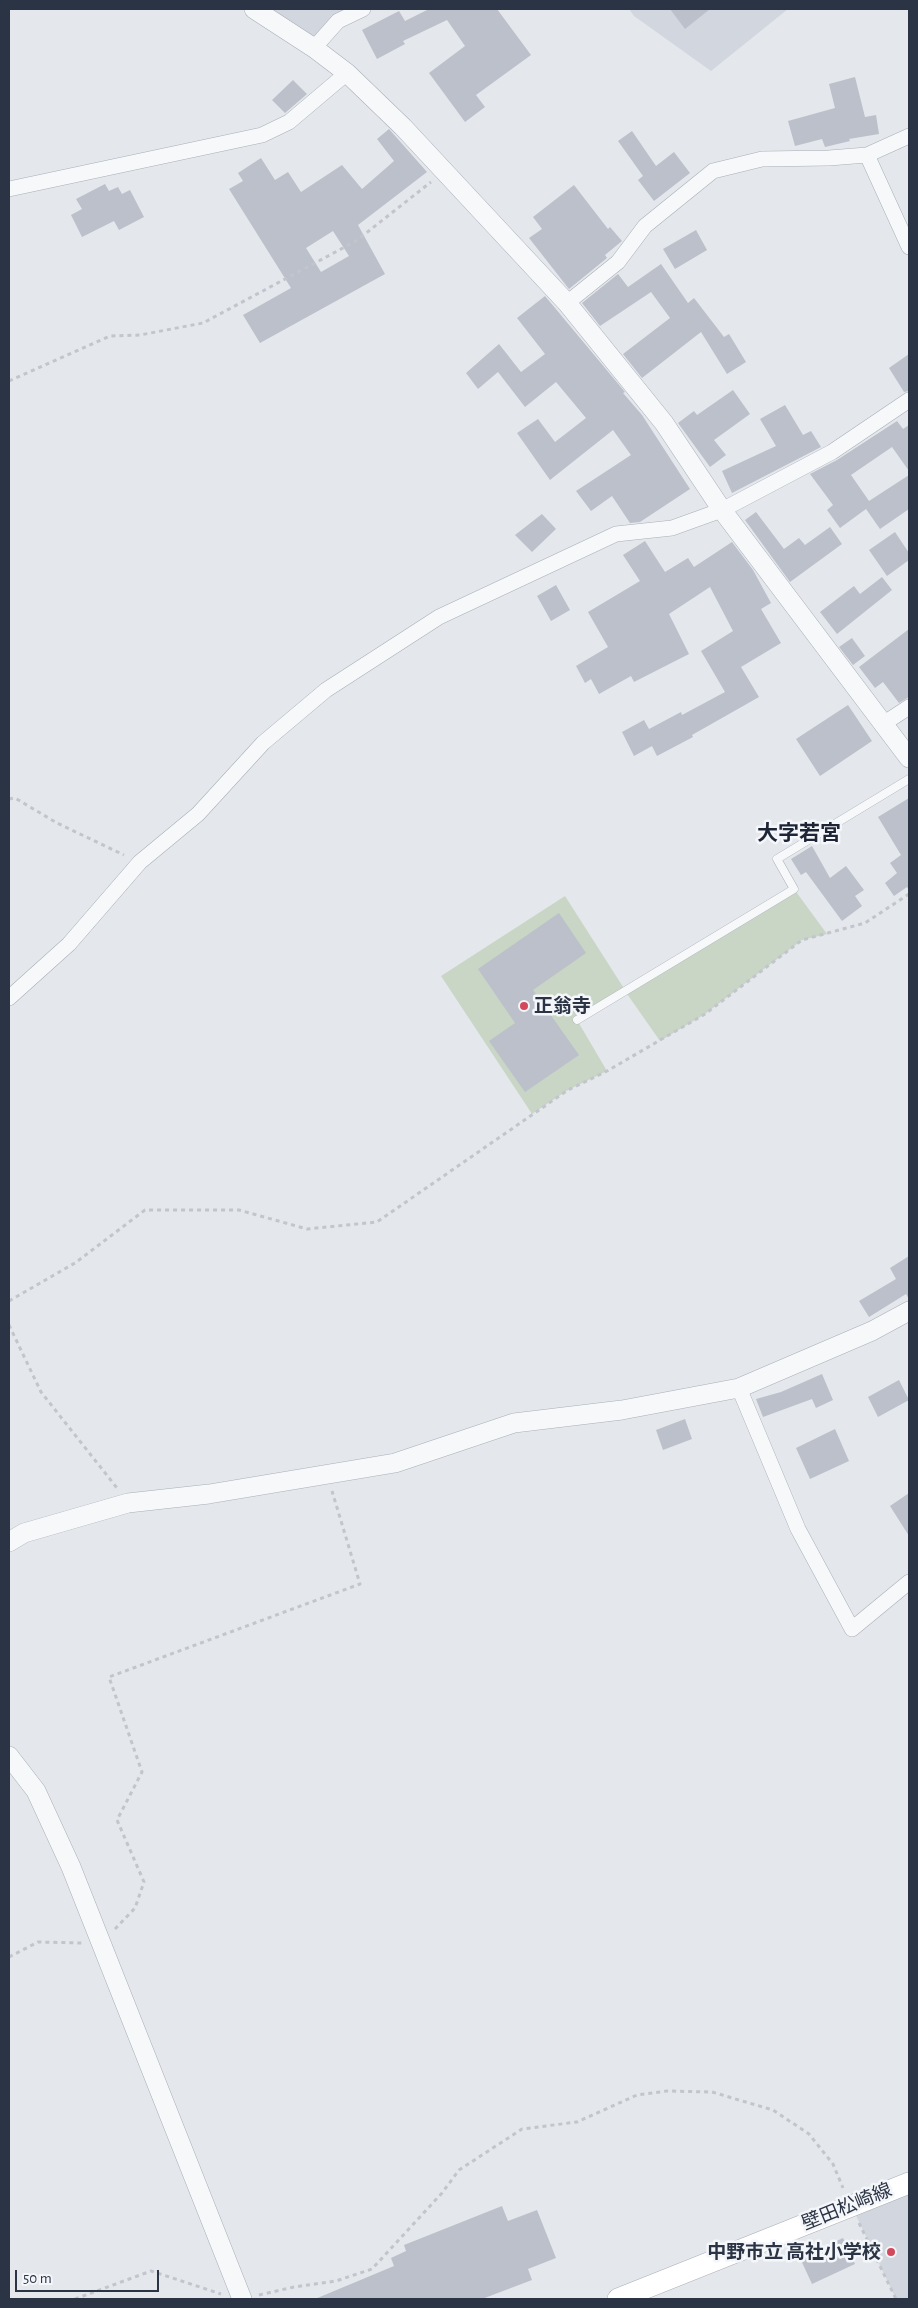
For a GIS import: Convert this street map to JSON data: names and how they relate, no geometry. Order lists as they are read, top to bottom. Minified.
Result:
{"streets":{"main road":["壁田松崎線"]},"districts":["大字若宮"],"places":["正翁寺","中野市立 高社小学校"],"scale_bar":"50 m"}
